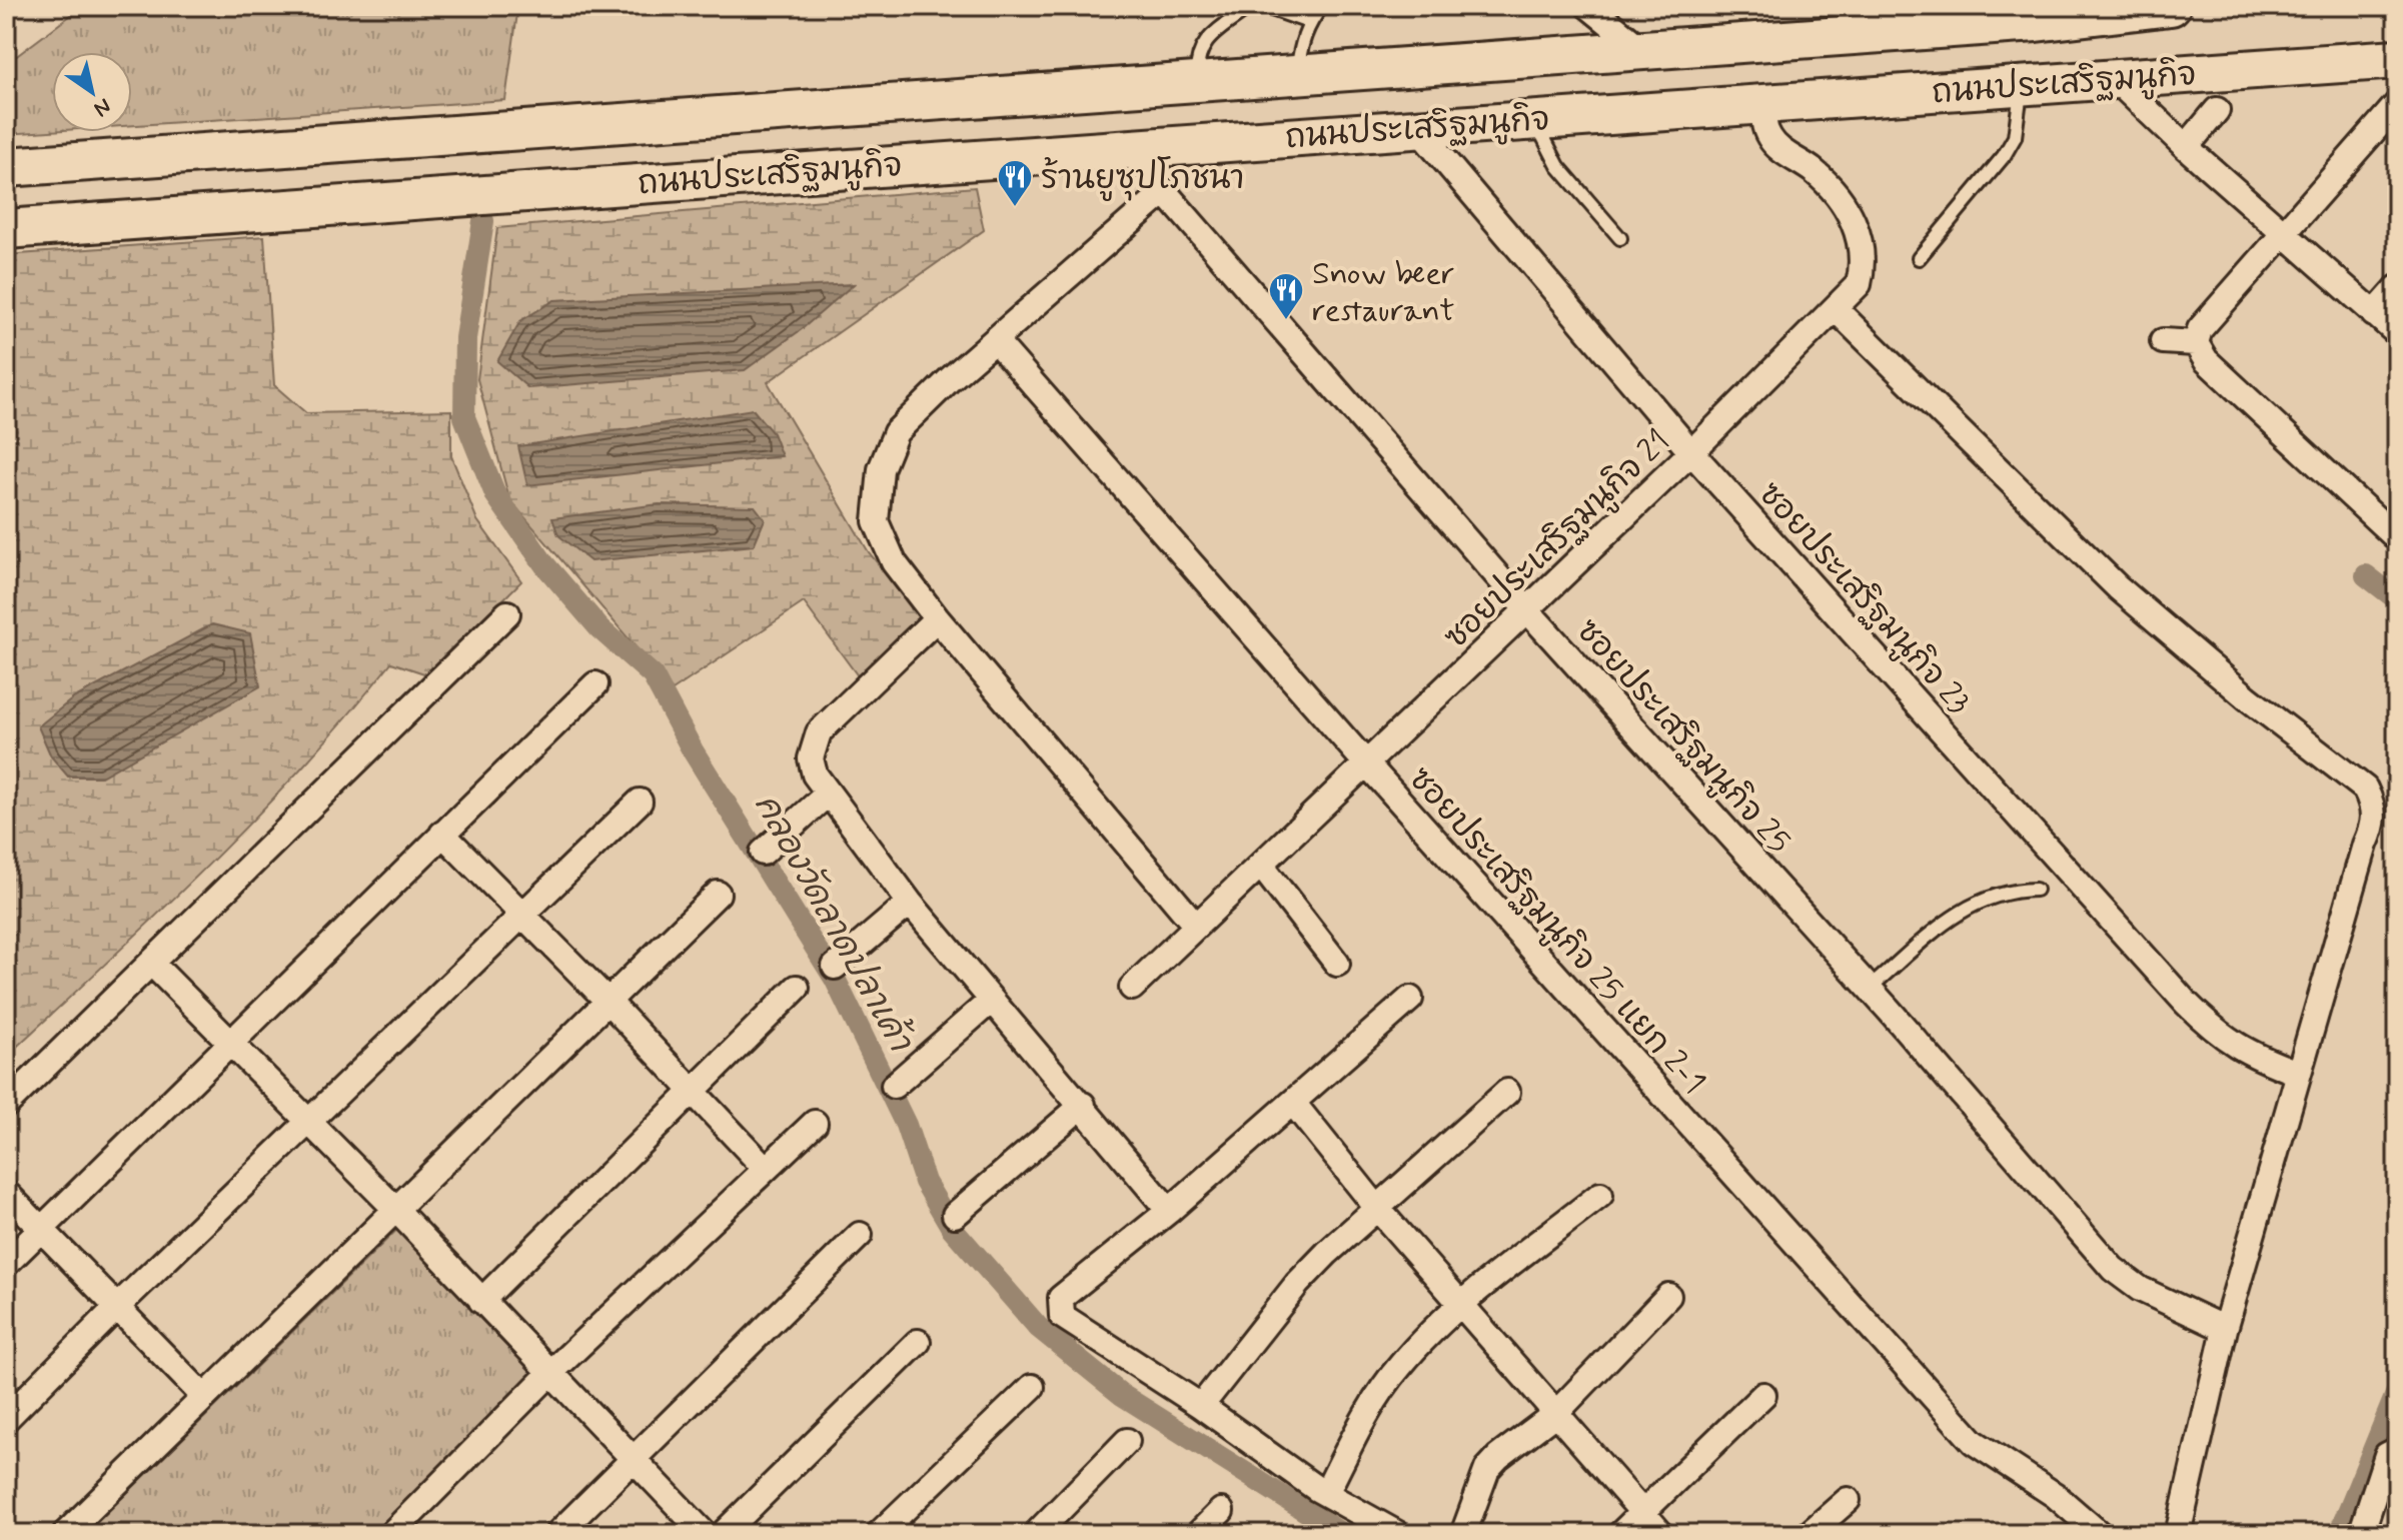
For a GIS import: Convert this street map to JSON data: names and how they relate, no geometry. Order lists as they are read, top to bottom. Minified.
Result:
{"streets":{"main road":["ถนนประเสริฐมนูกิจ"],"street":["ซอยประเสริฐมนูกิจ 21","ซอยประเสริฐมนูกิจ 23","ซอยประเสริฐมนูกิจ 25","ซอยประเสริฐมนูกิจ 25 แยก 2-1"]},"crossings":[["ถนนประเสริฐมนูกิจ","ซอยประเสริฐมนูกิจ 21"],["ถนนประเสริฐมนูกิจ","ซอยประเสริฐมนูกิจ 23"],["ถนนประเสริฐมนูกิจ","ซอยประเสริฐมนูกิจ 25"],["ซอยประเสริฐมนูกิจ 21","ซอยประเสริฐมนูกิจ 23"],["ซอยประเสริฐมนูกิจ 21","ซอยประเสริฐมนูกิจ 25"],["ซอยประเสริฐมนูกิจ 21","ซอยประเสริฐมนูกิจ 25 แยก 2-1"]],"water":["คลองวัดลาดปลาเค้า"],"places":{"restaurant":["ร้านยูซุปโภชนา","Snow beer restaurant"]},"north":"bottom right"}
